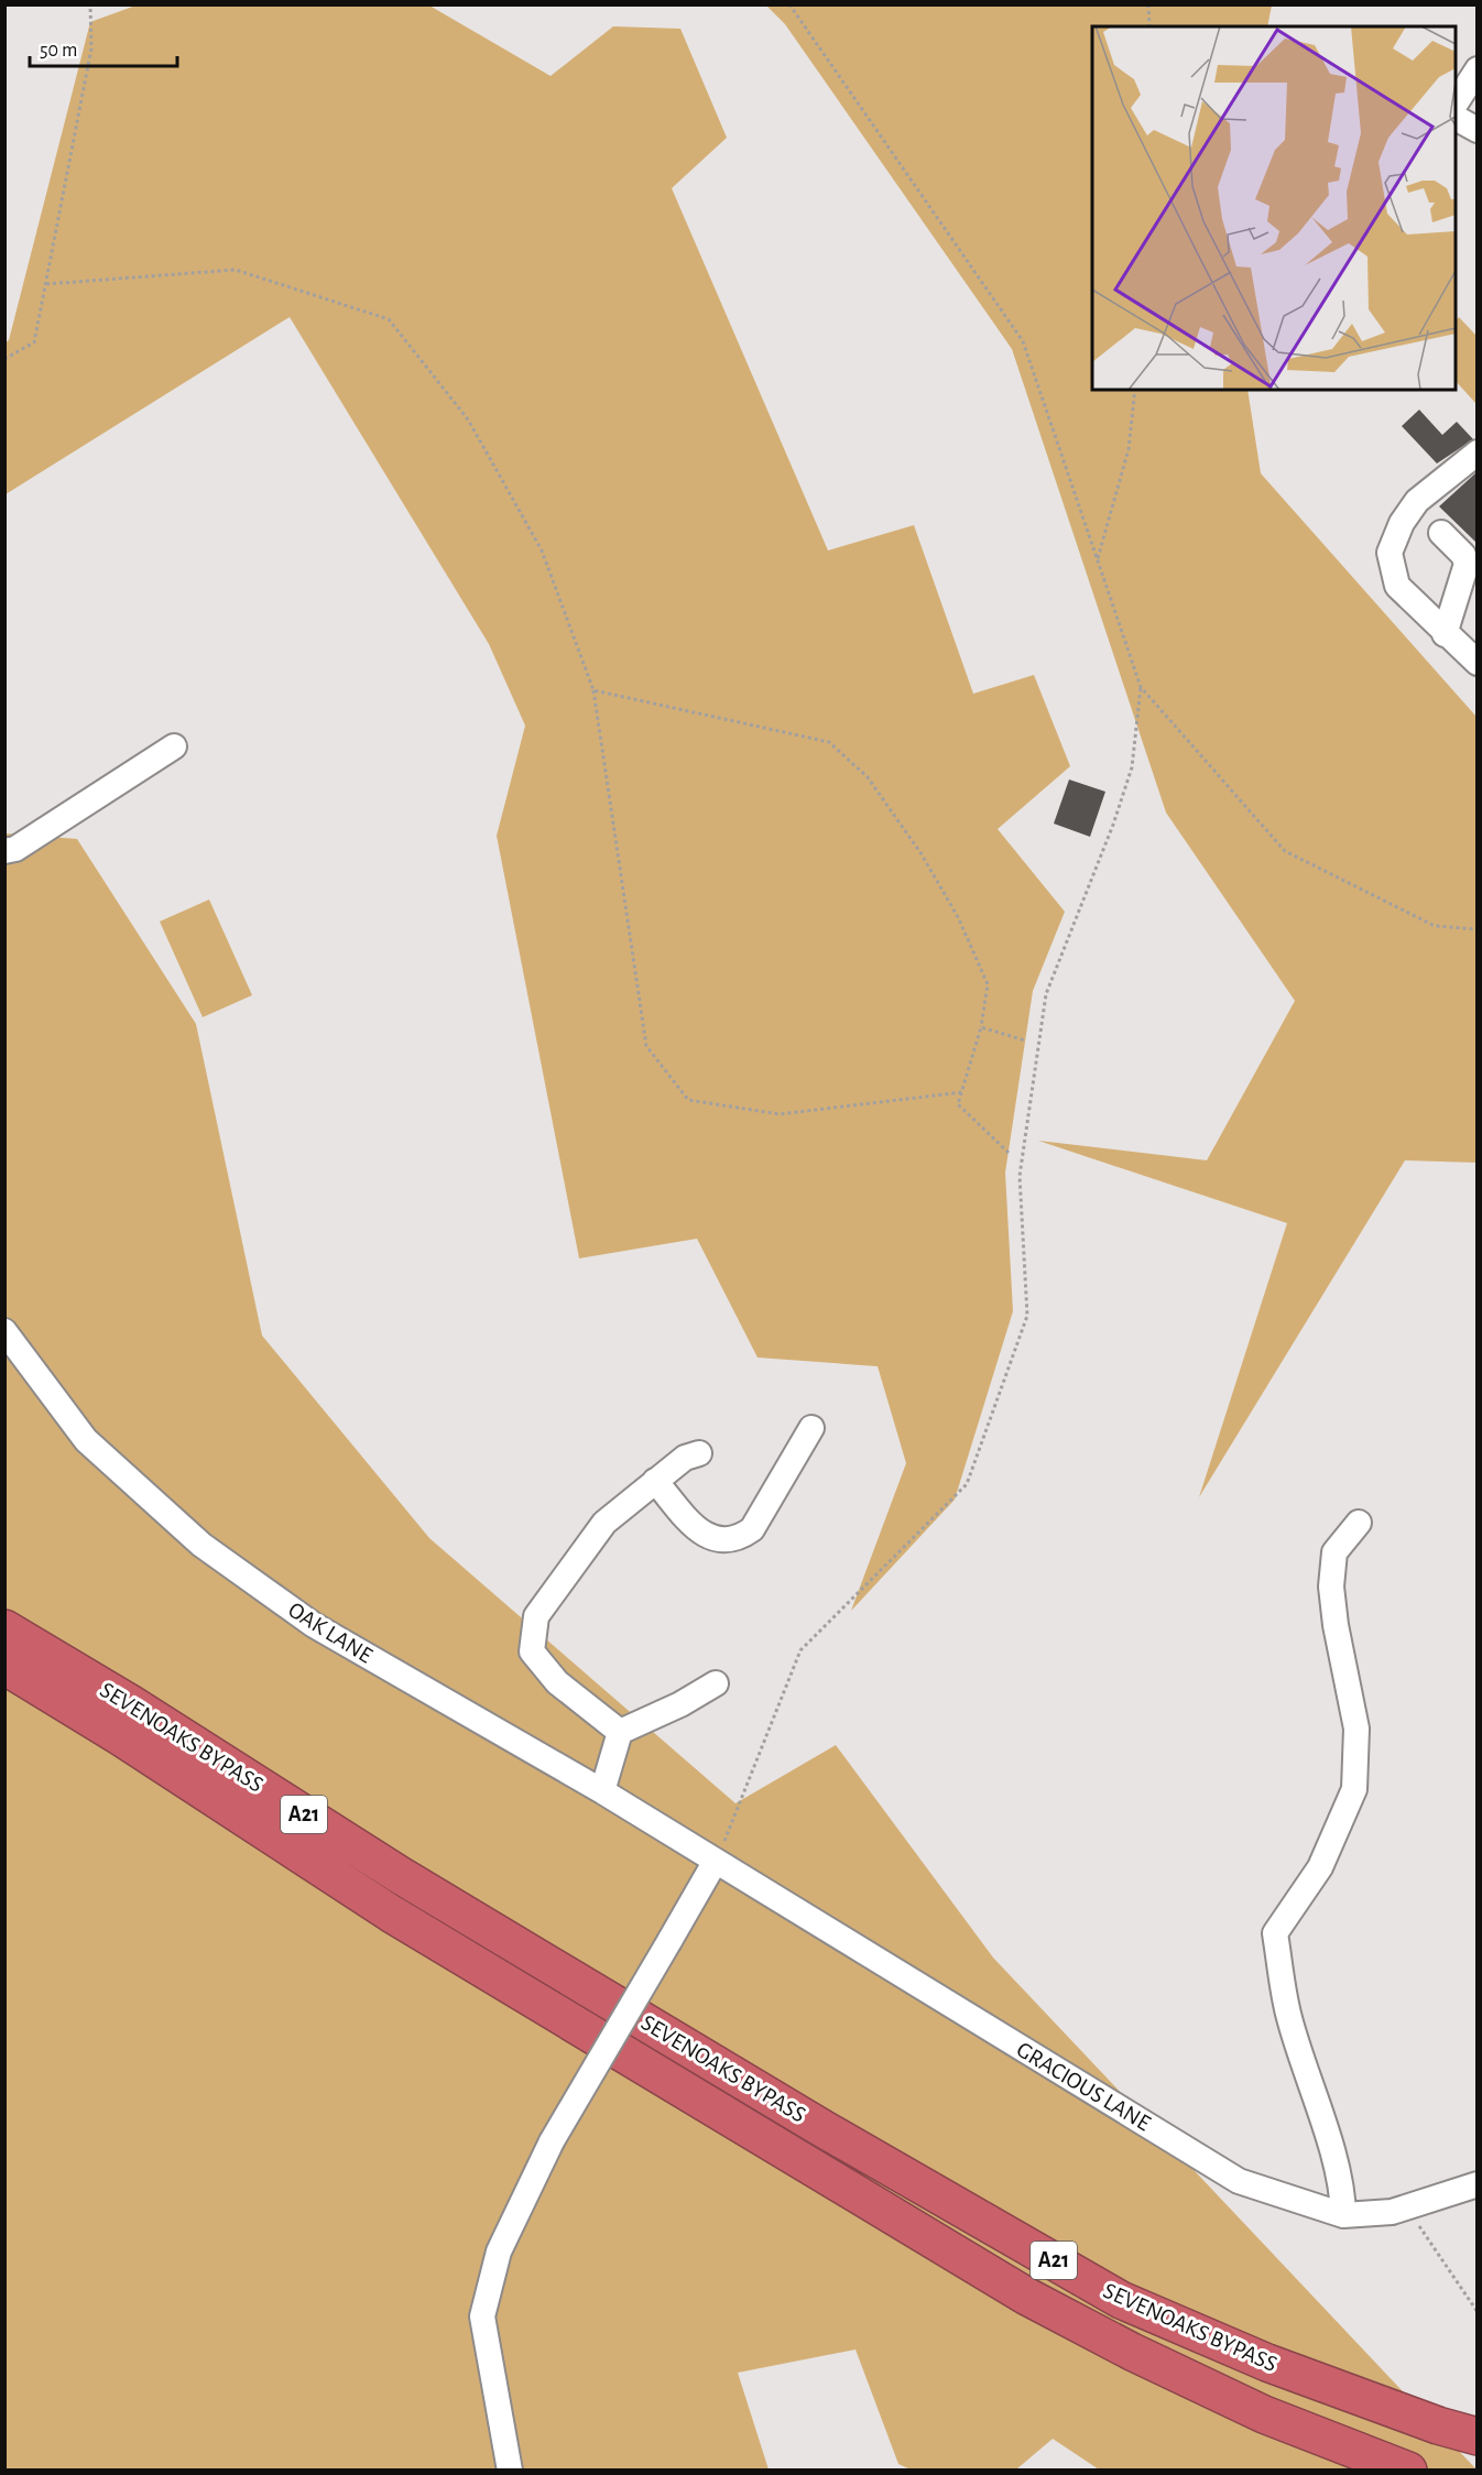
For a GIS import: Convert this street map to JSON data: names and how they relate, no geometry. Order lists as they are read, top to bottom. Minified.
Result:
{"streets":{"highway":["SEVENOAKS BYPASS","A21"],"street":["OAK LANE","GRACIOUS LANE"]},"crossings":[["OAK LANE","GRACIOUS LANE"]],"scale_bar":"50 m"}
